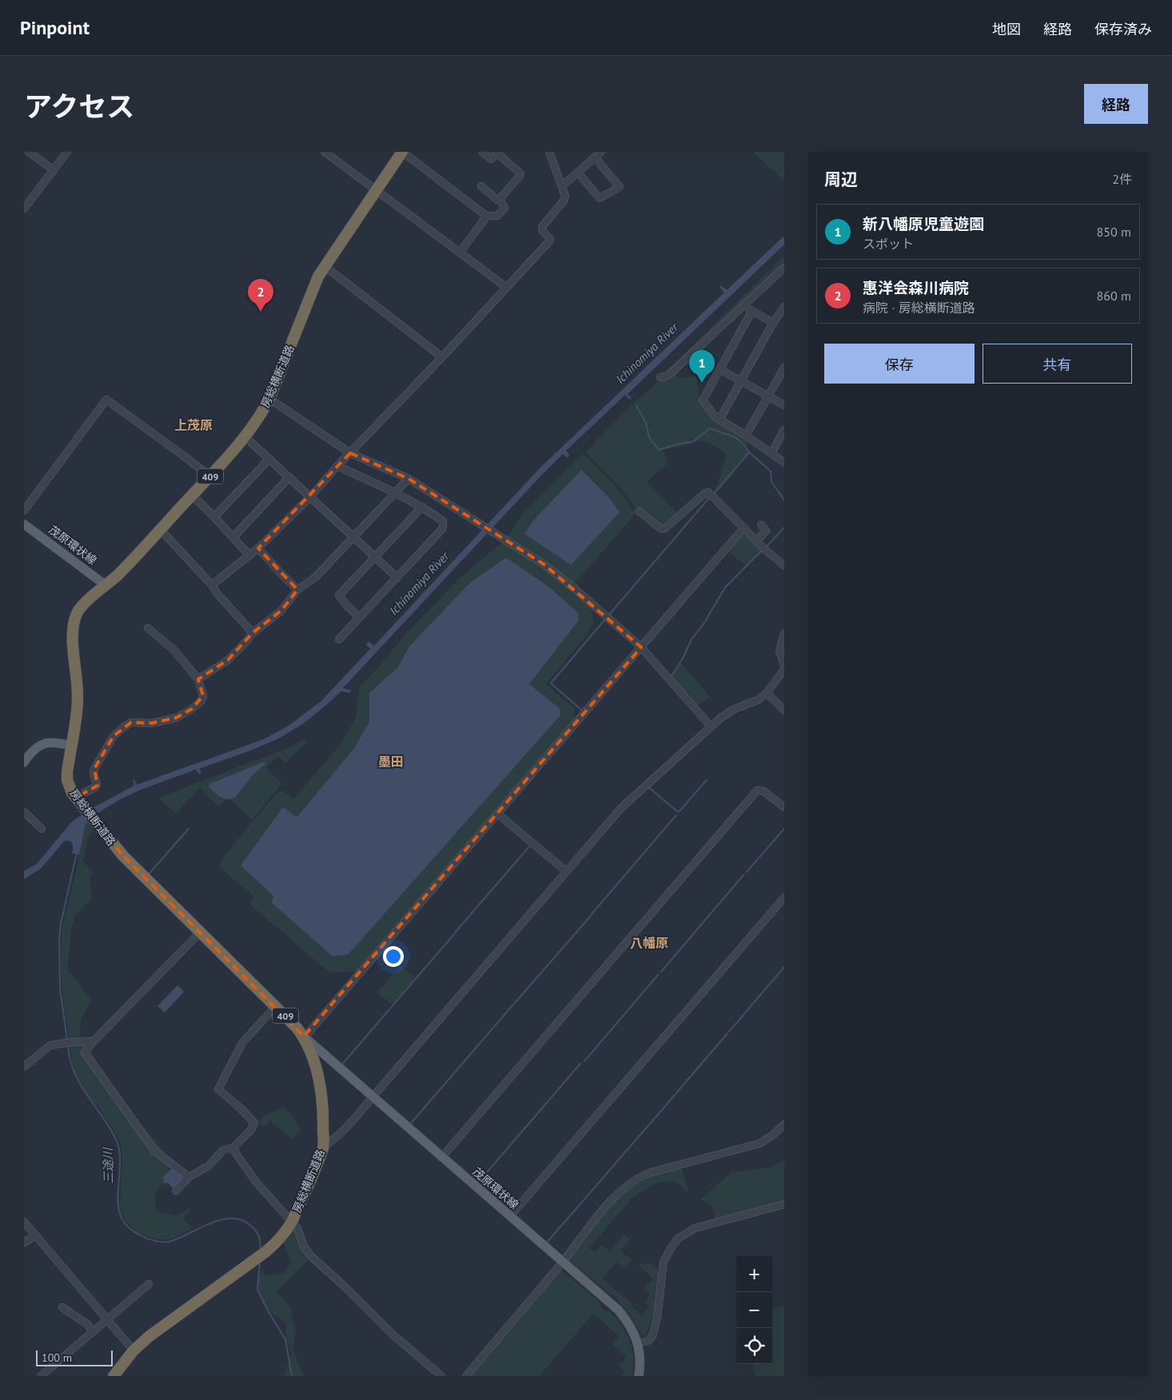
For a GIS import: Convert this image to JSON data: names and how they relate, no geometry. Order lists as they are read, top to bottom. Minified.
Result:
{"streets":{"highway":["房総横断道路","409"],"main road":["茂原環状線"]},"crossings":[["房総横断道路","茂原環状線"]],"districts":["上茂原","墨田","八幡原"],"water":["Ichinomiya River","三途川"],"scale_bar":"100 m","page":{"header":"Pinpoint","nav":["地図","経路","保存済み"],"title":"アクセス","buttons":["経路",["保存","共有"]],"heading":["周辺","2件"],"list":[{"mark":"1","name":"新八幡原児童遊園","note":"スポット","value":"850 m"},{"mark":"2","name":"惠洋会森川病院","note":"病院 · 房総横断道路","value":"860 m"}],"pins":["2","1"],"map_buttons":["+","−"],"scale":"100 m"}}
